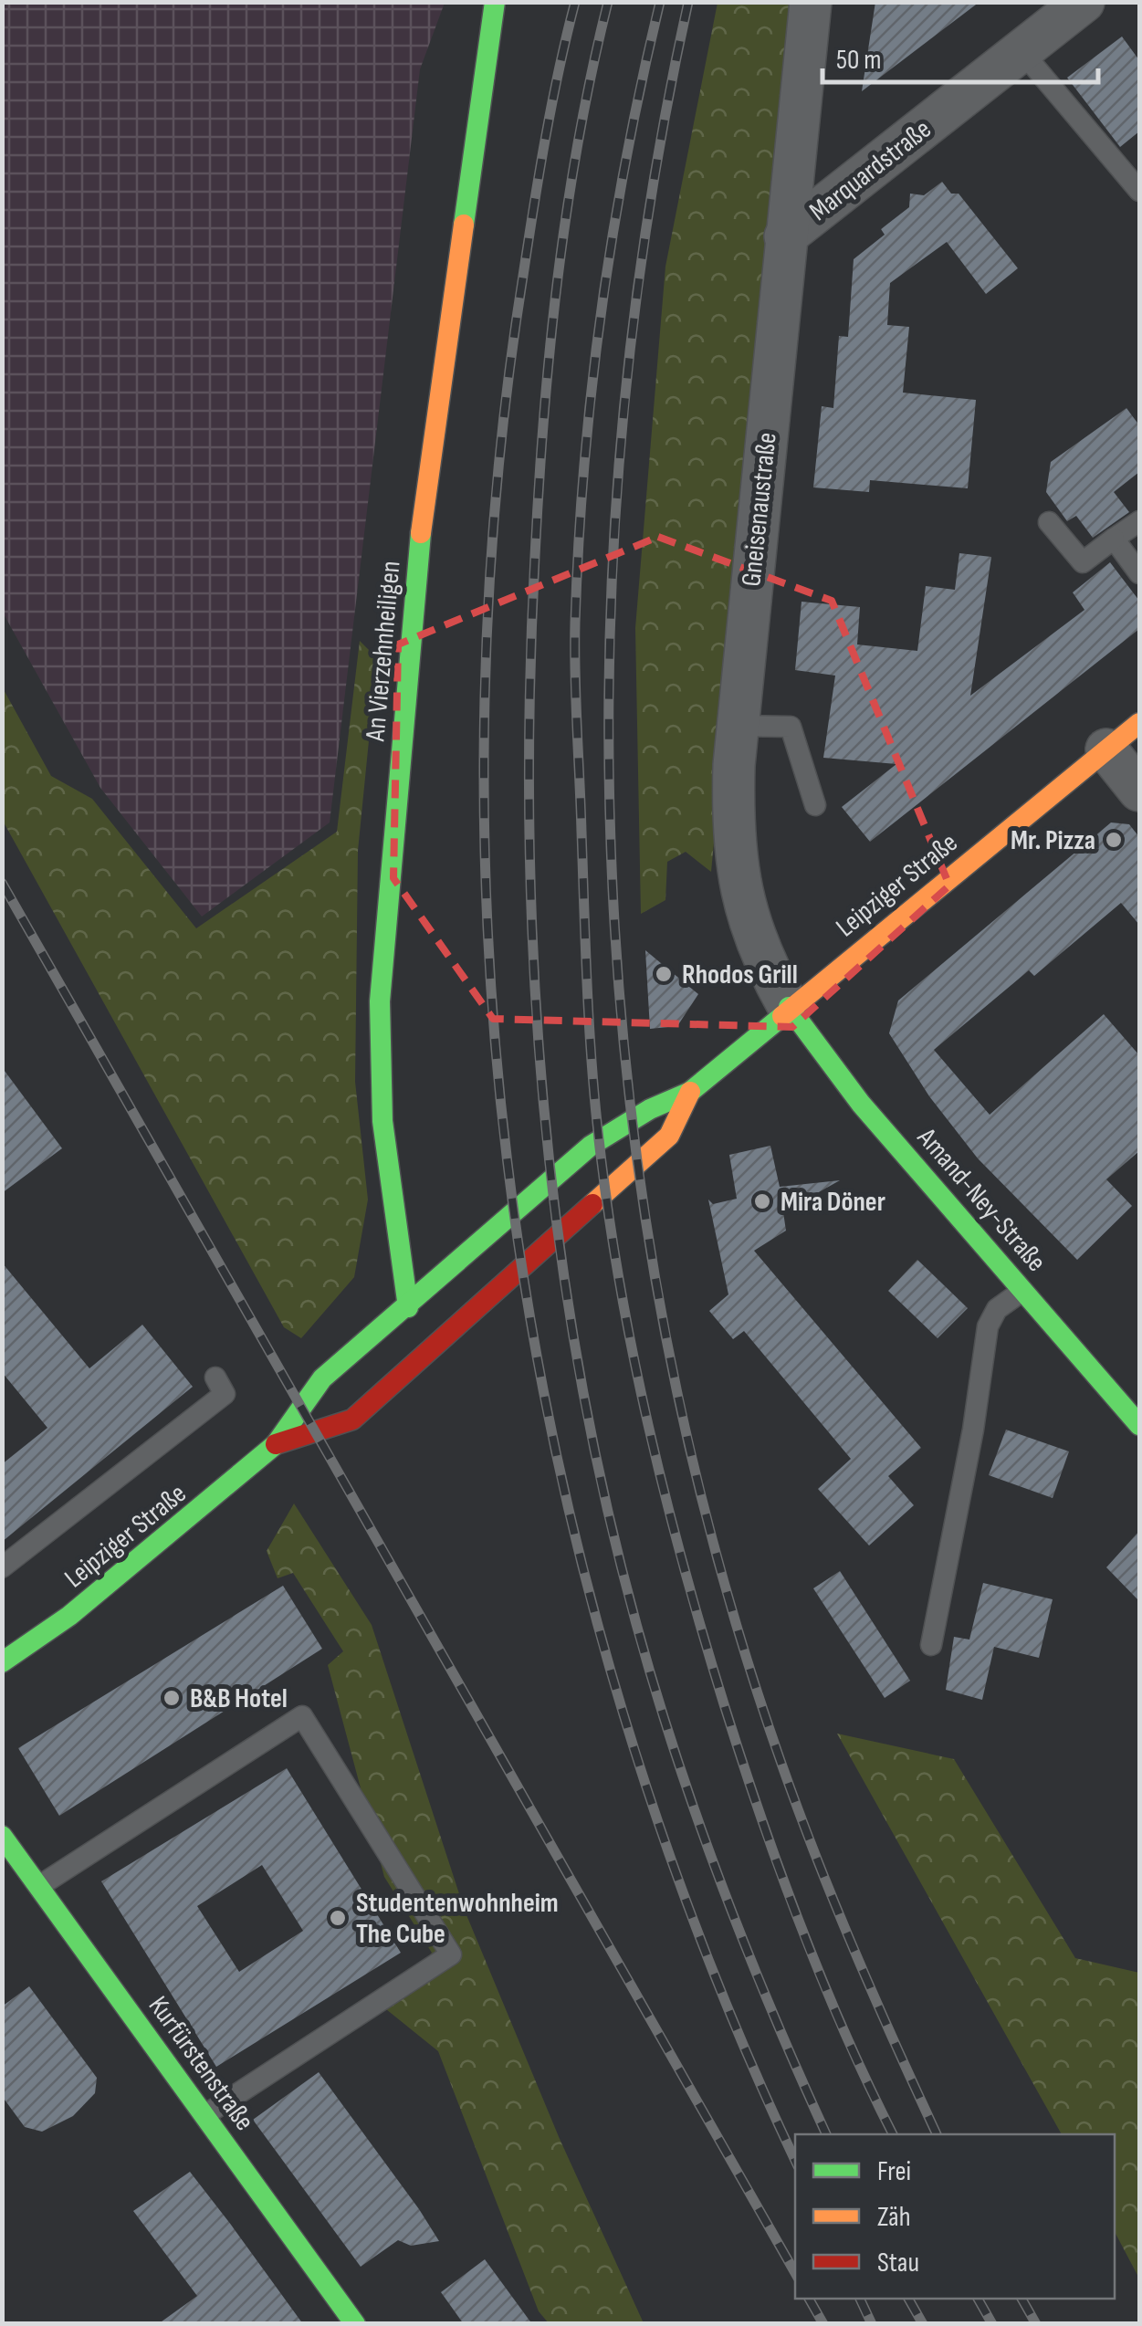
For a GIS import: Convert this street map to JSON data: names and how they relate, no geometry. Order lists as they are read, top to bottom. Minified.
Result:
{"streets":{"main road":["An Vierzehnheiligen","Leipziger Straße","Amand-Ney-Straße","Kurfürstenstraße"],"street":["Marquardstraße","Gneisenaustraße"]},"crossings":[["Marquardstraße","Gneisenaustraße"],["Gneisenaustraße","Leipziger Straße"],["Gneisenaustraße","Amand-Ney-Straße"],["An Vierzehnheiligen","Leipziger Straße"],["Leipziger Straße","Amand-Ney-Straße"]],"places":["Mr. Pizza","Rhodos Grill","Mira Döner","B&B Hotel","Studentenwohnheim The Cube"],"legend":["Frei","Zäh","Stau"],"scale_bar":"50 m"}
